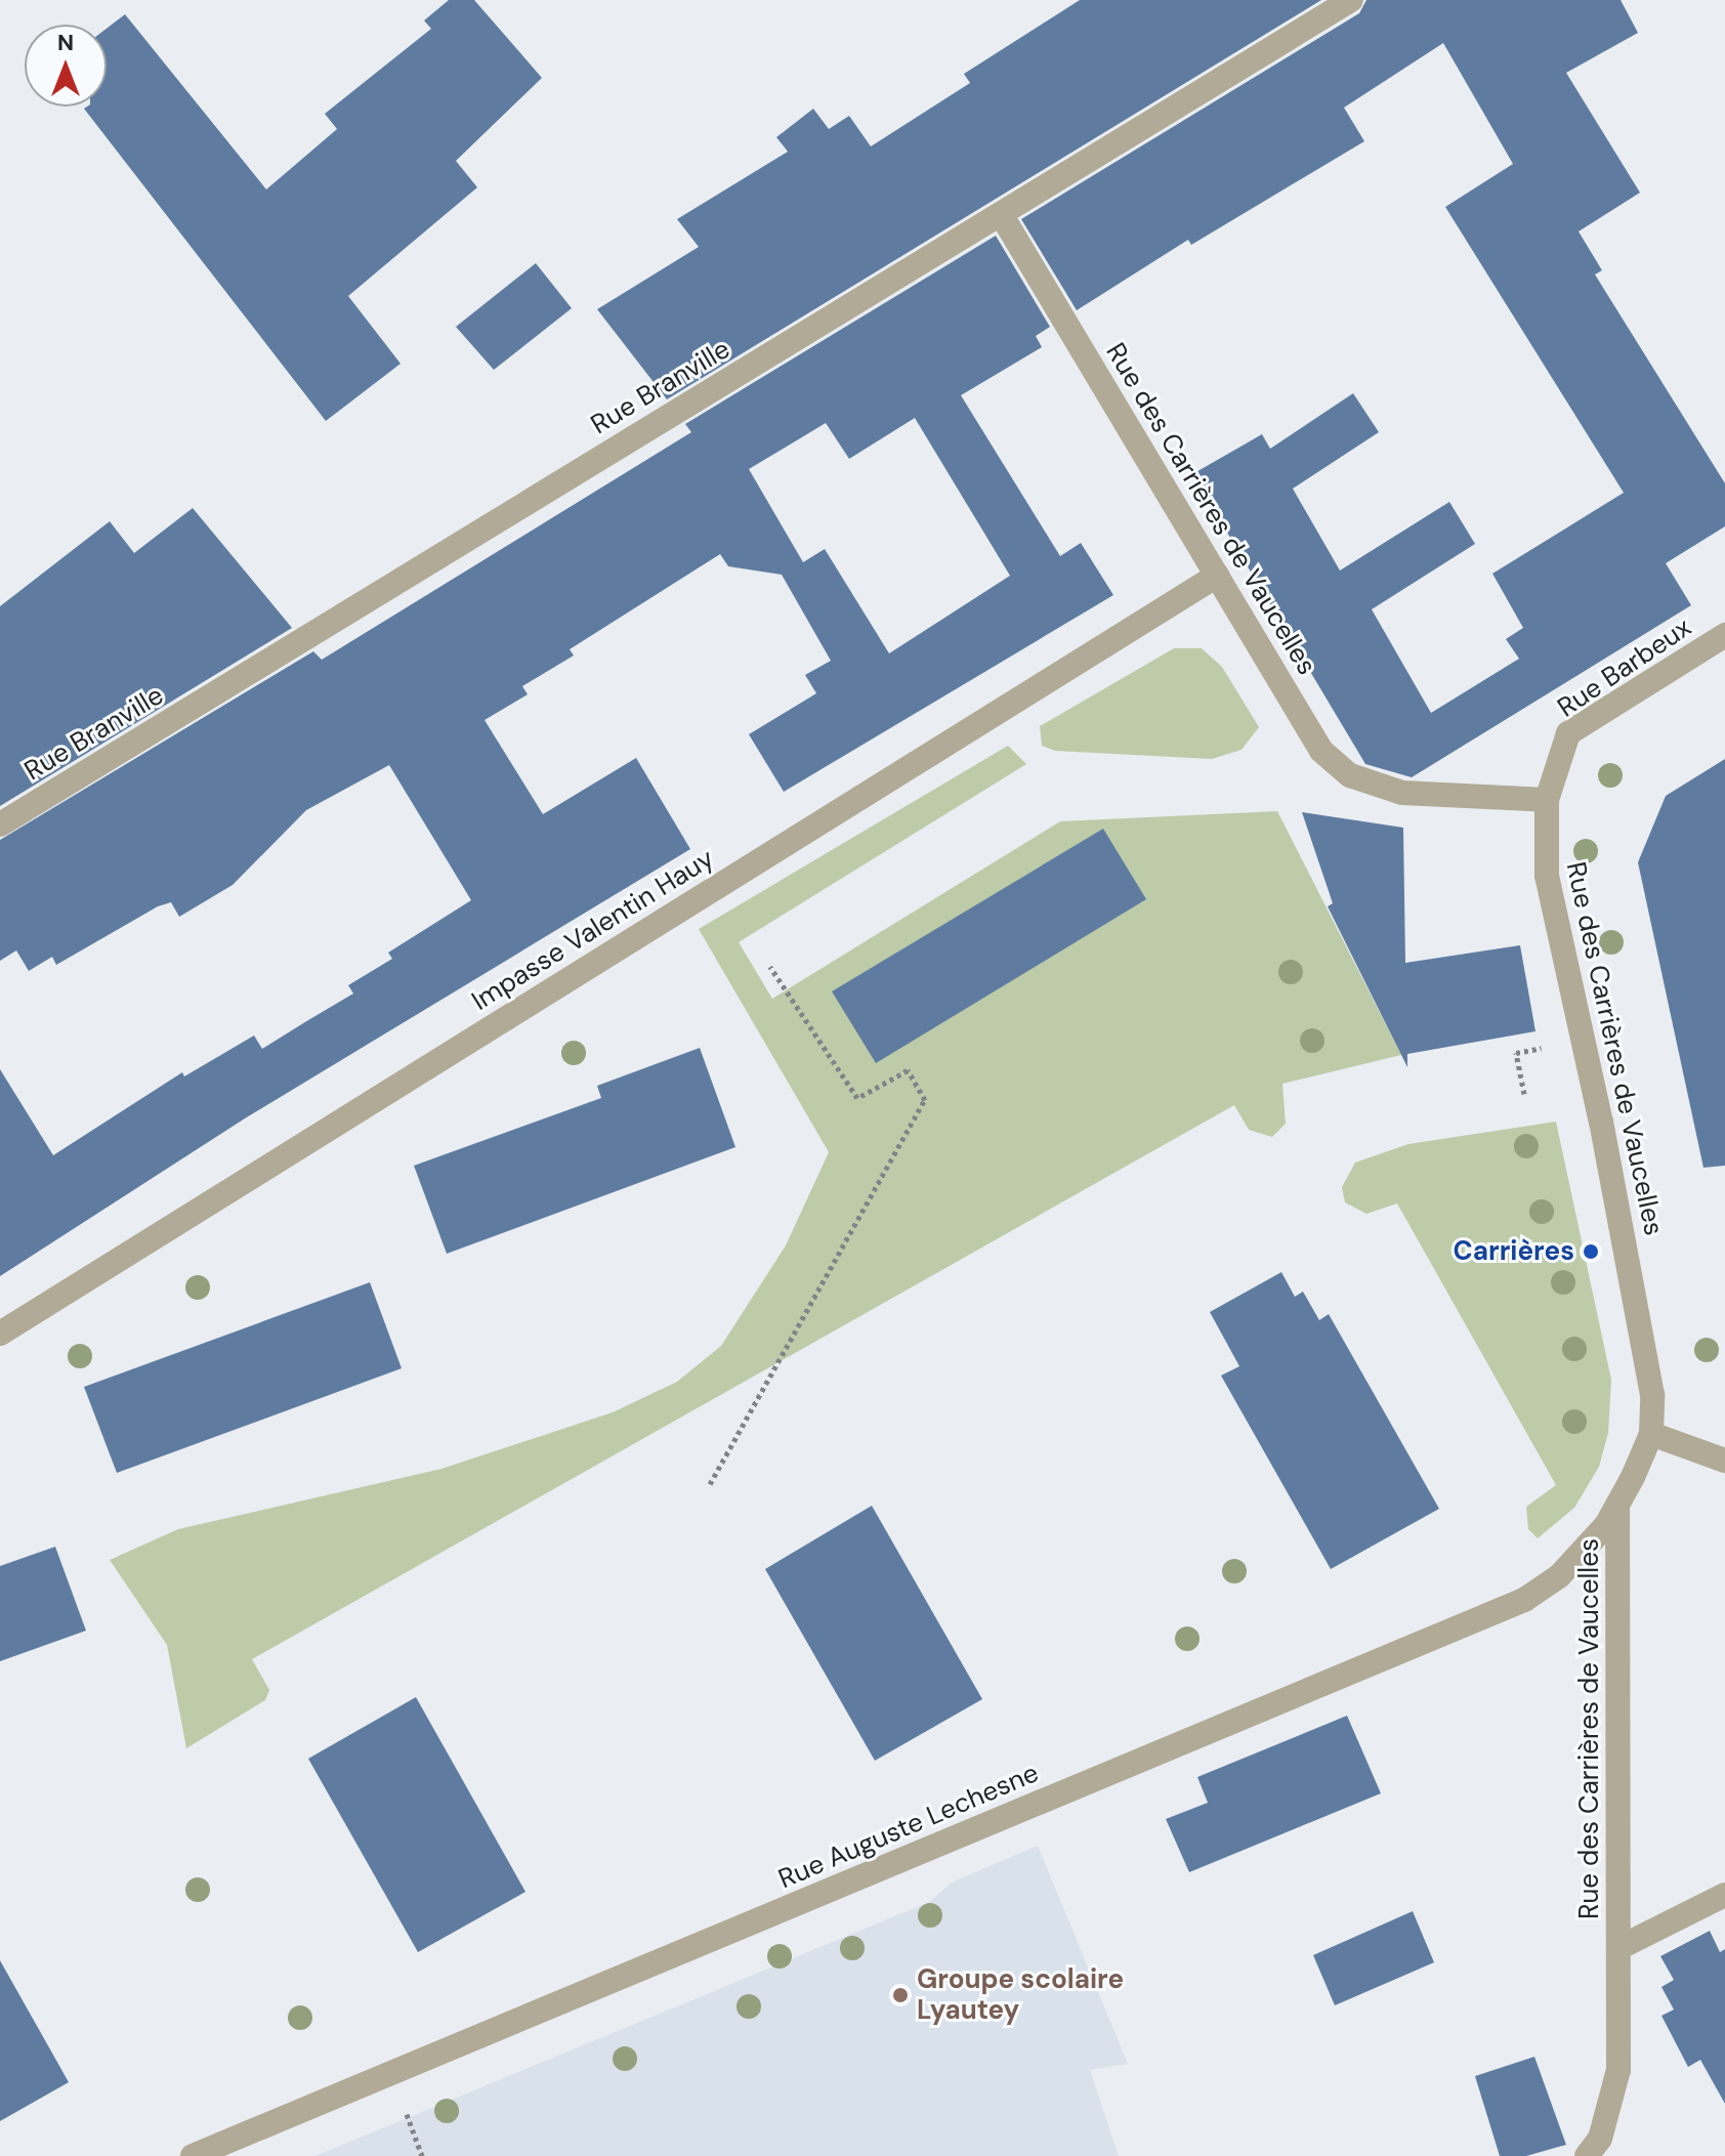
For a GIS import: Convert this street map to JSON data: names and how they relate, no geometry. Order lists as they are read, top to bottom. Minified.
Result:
{"streets":{"street":["Rue Branville","Rue des Carrières de Vaucelles","Rue Barbeux","Impasse Valentin Hauy","Rue Auguste Lechesne"]},"crossings":[["Rue Branville","Rue des Carrières de Vaucelles"],["Rue des Carrières de Vaucelles","Rue Barbeux"],["Rue des Carrières de Vaucelles","Impasse Valentin Hauy"],["Rue des Carrières de Vaucelles","Rue Auguste Lechesne"]],"places":["Carrières","Groupe scolaire Lyautey"],"north":"top"}
